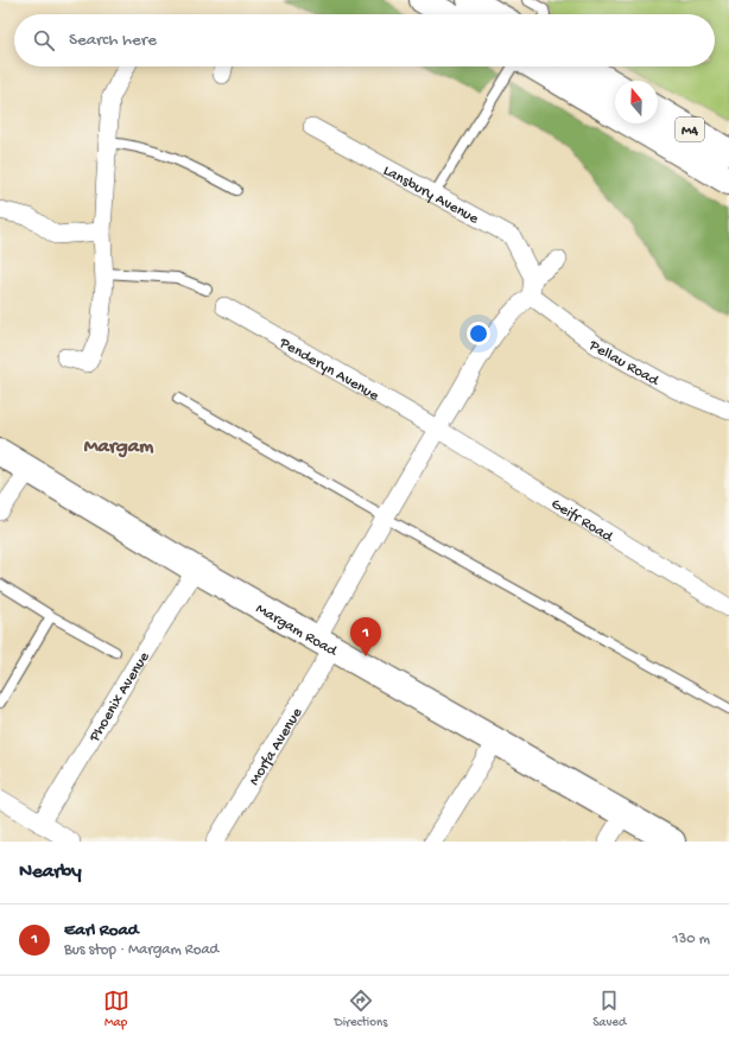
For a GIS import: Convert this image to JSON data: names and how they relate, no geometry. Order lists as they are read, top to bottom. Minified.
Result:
{"streets":{"main road":["M4","Margam Road"],"street":["Lansbury Avenue","Pellau Road","Penderyn Avenue","Geifr Road","Phoenix Avenue","Morfa Avenue"]},"crossings":[["Lansbury Avenue","Pellau Road"],["Lansbury Avenue","Morfa Avenue"],["Pellau Road","Morfa Avenue"],["Penderyn Avenue","Geifr Road"],["Penderyn Avenue","Morfa Avenue"],["Geifr Road","Morfa Avenue"],["Margam Road","Phoenix Avenue"],["Margam Road","Morfa Avenue"]],"districts":["Margam"],"north":"top","page":{"search":"Search here","pins":"1","heading":"Nearby","list":[{"mark":"1","name":"Earl Road","note":"Bus stop · Margam Road","value":"130 m"}],"nav":["Map","Directions","Saved"]}}
